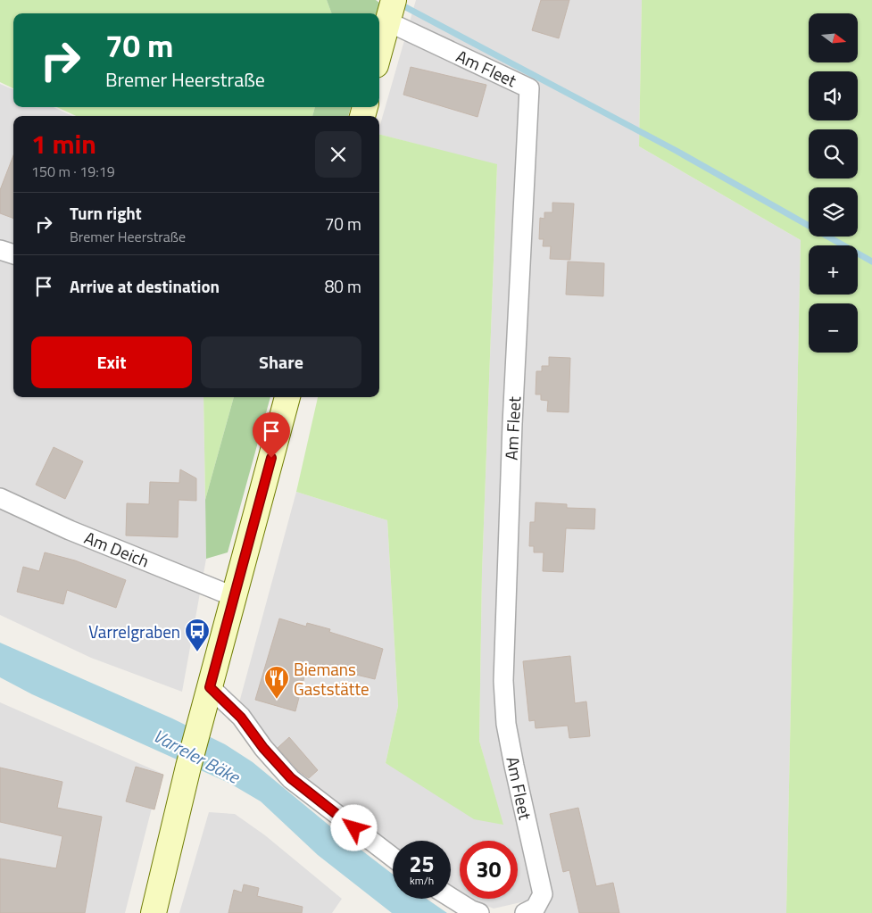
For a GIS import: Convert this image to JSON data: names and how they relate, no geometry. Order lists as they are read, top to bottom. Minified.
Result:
{"streets":{"street":["Am Fleet","Am Deich"]},"water":["Varreler Bäke"],"places":{"bus stop":["Varrelgraben"],"restaurant":["Biemans Gaststätte"]},"north":"right","page":{"map_buttons":["+","−"],"turn":["70 m","Bremer Heerstraße"],"heading":["1 min","150 m · 19:19"],"list":[{"name":"Turn right","note":"Bremer Heerstraße","value":"70 m"},{"name":"Arrive at destination","value":"80 m"}],"buttons":["Exit","Share"],"speed":"25 km/h","limit":"30"}}
